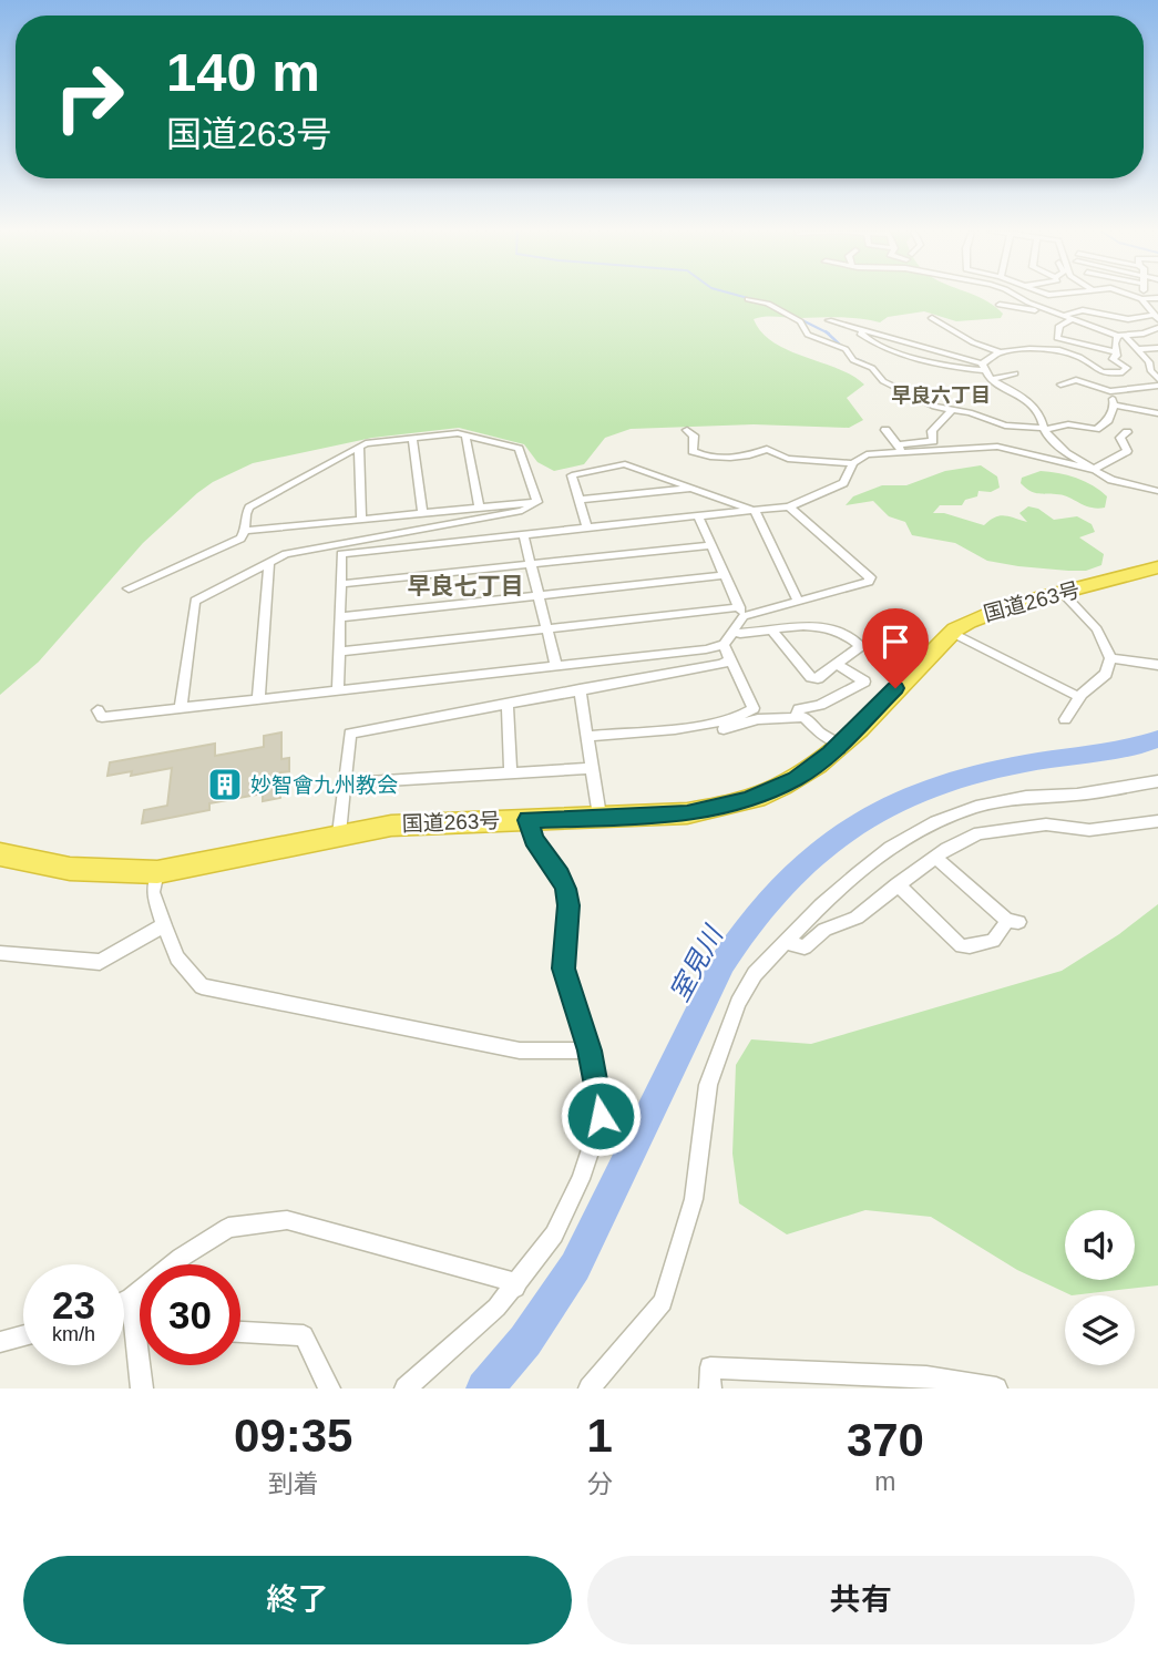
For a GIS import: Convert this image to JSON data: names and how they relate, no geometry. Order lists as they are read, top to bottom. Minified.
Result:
{"streets":{"highway":["国道263号"]},"districts":["早良六丁目","早良七丁目"],"water":["室見川"],"places":{"building":["妙智會九州教会"]},"page":{"turn":["140 m","国道263号"],"speed":"23 km/h","limit":"30","eta":["09:35","到着","1","分","370","m"],"buttons":["終了","共有"]}}
